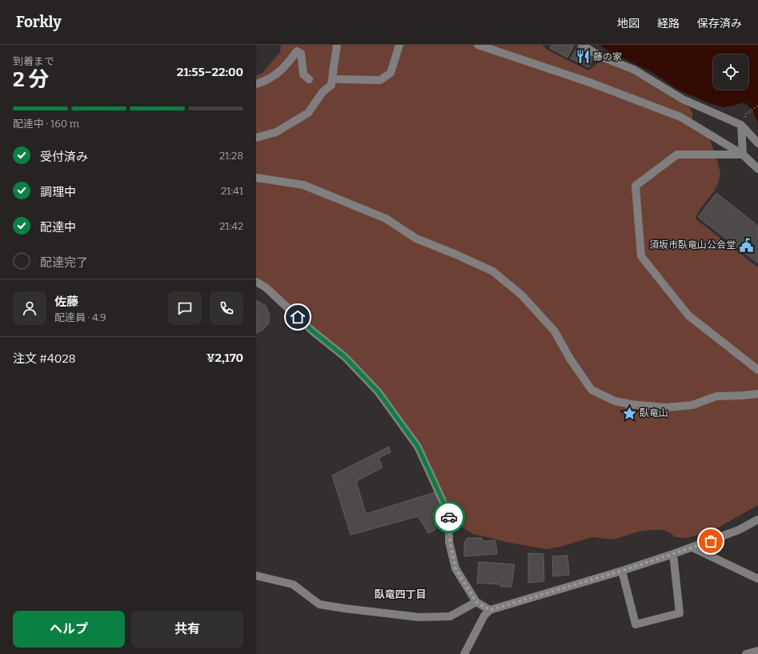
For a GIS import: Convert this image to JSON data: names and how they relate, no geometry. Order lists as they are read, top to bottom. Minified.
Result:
{"districts":["臥竜四丁目"],"places":{"restaurant":["藤の家"],"public building":["須坂市臥竜山公会堂"],"place":["臥竜山"]},"page":{"header":"Forkly","nav":["地図","経路","保存済み"],"heading":["2 分","到着まで","21:55–22:00"],"panel":["佐藤","配達員 · 4.9","注文 #4028","¥2,170"],"bar":"配達中 · 160 m","list":[["受付済み","21:28"],["調理中","21:41"],["配達中","21:42"],"配達完了"],"buttons":["ヘルプ","共有"]}}
